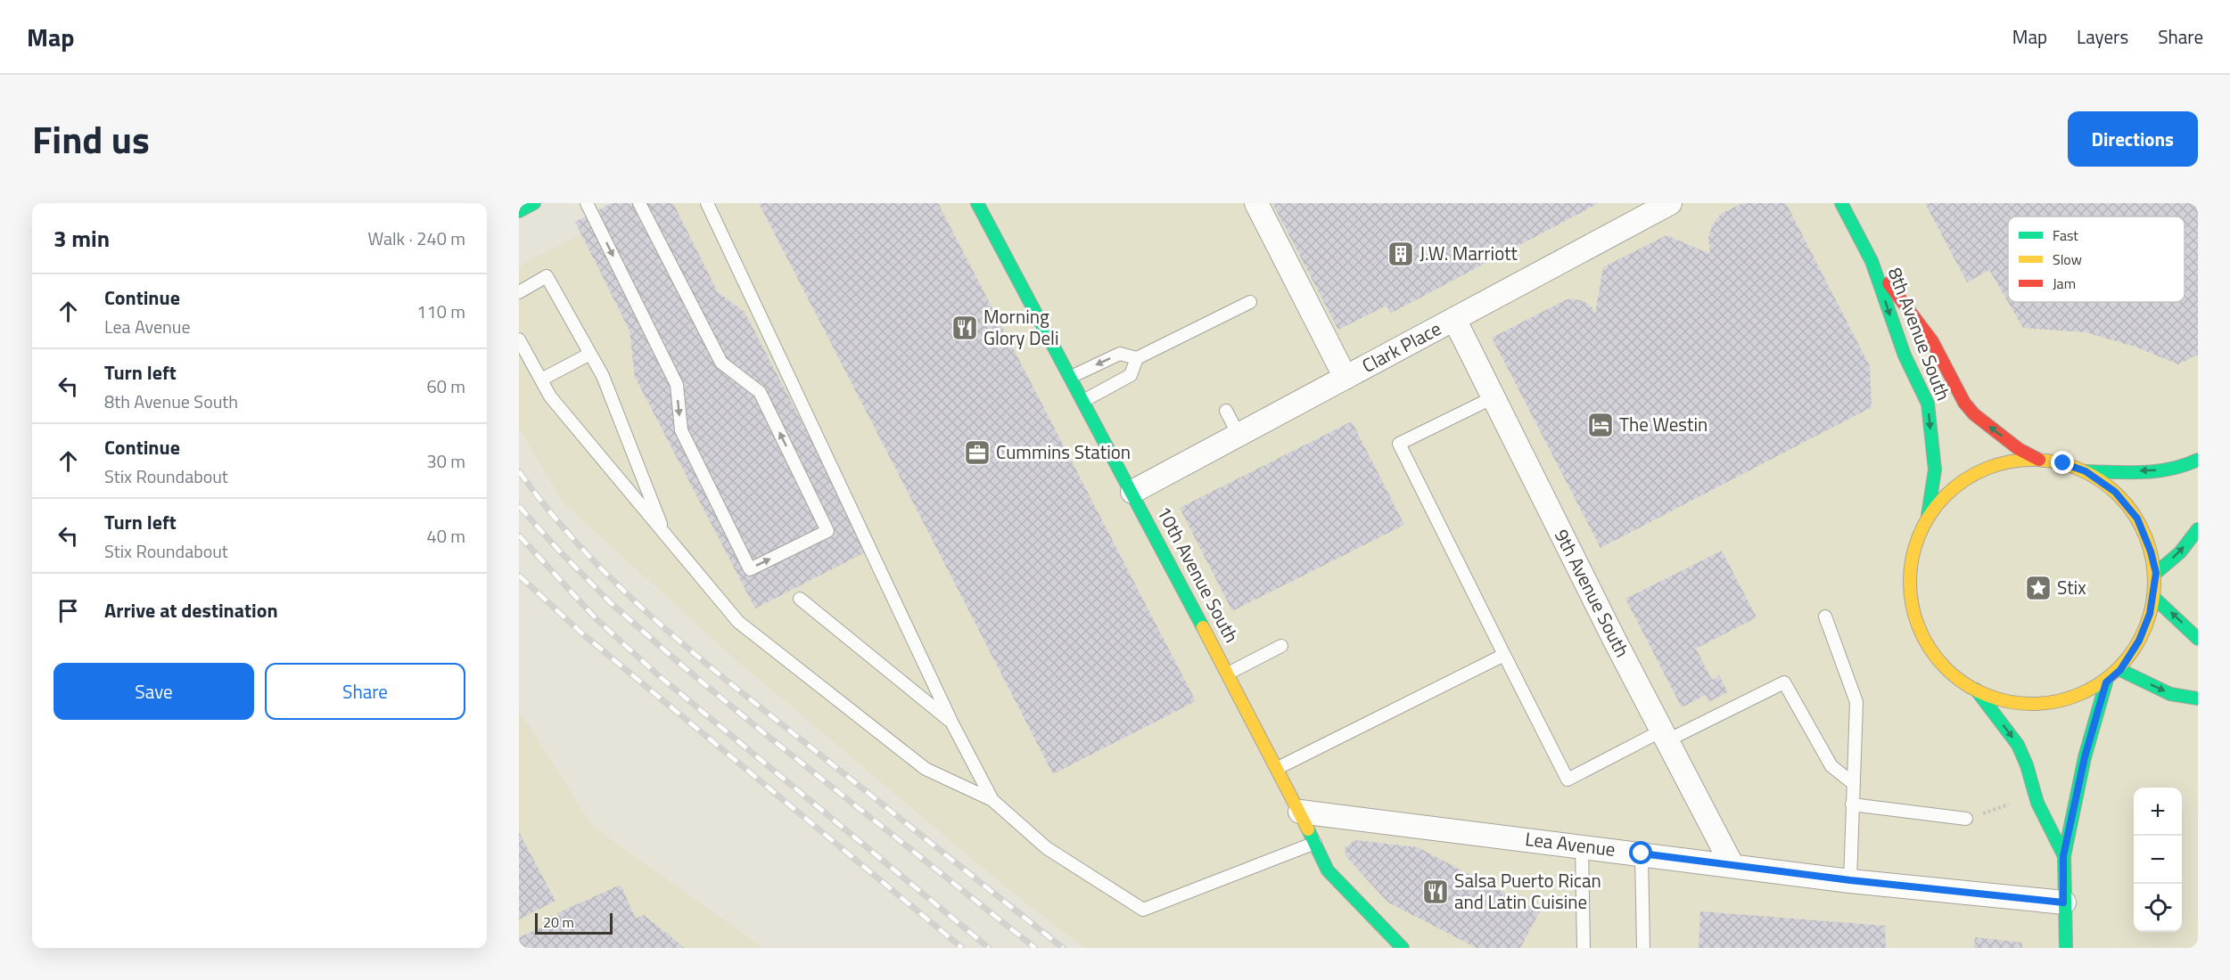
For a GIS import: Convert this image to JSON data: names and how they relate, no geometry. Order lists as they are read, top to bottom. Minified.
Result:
{"streets":{"main road":["8th Avenue South","10th Avenue South"],"street":["Clark Place","9th Avenue South","Lea Avenue"]},"crossings":[["Clark Place","10th Avenue South"],["Clark Place","9th Avenue South"],["10th Avenue South","Lea Avenue"],["9th Avenue South","Lea Avenue"]],"places":{"building":["J.W. Marriott"],"restaurant":["Morning Glory Deli","Salsa Puerto Rican and Latin Cuisine"],"hotel":["The Westin"],"office":["Cummins Station"],"place":["Stix"]},"legend":["Fast","Slow","Jam"],"scale_bar":"20 m","page":{"header":"Map","nav":["Map","Layers","Share"],"title":"Find us","buttons":["Directions",["Save","Share"]],"heading":["3 min","Walk · 240 m"],"list":[["Continue","Lea Avenue","110 m"],["Turn left","8th Avenue South","60 m"],["Continue","Stix Roundabout","30 m"],["Turn left","Stix Roundabout","40 m"],"Arrive at destination"],"map_buttons":["+","−"],"scale":"20 m"}}
